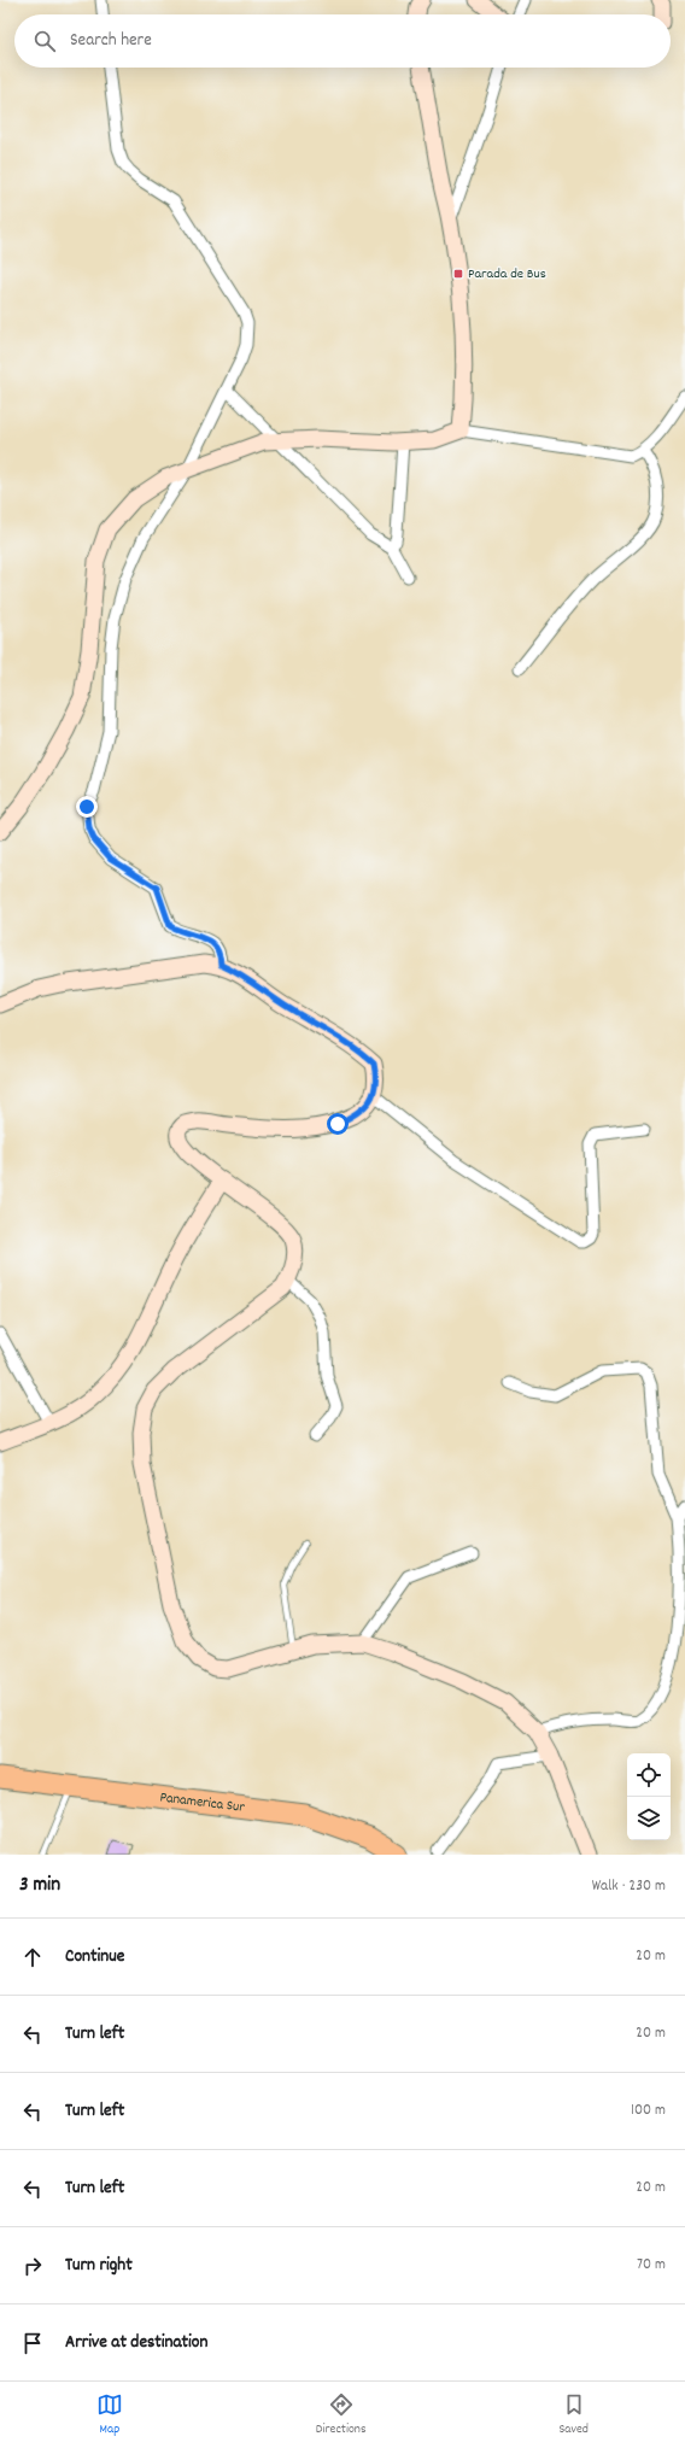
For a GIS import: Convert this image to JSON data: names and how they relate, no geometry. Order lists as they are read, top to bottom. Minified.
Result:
{"streets":{"highway":["Panamerica Sur"]},"places":{"transit":["Parada de Bus"]},"page":{"search":"Search here","heading":["3 min","Walk · 230 m"],"list":[["Continue","20 m"],["Turn left","20 m"],["Turn left","100 m"],["Turn left","20 m"],["Turn right","70 m"],"Arrive at destination"],"nav":["Map","Directions","Saved"]}}
